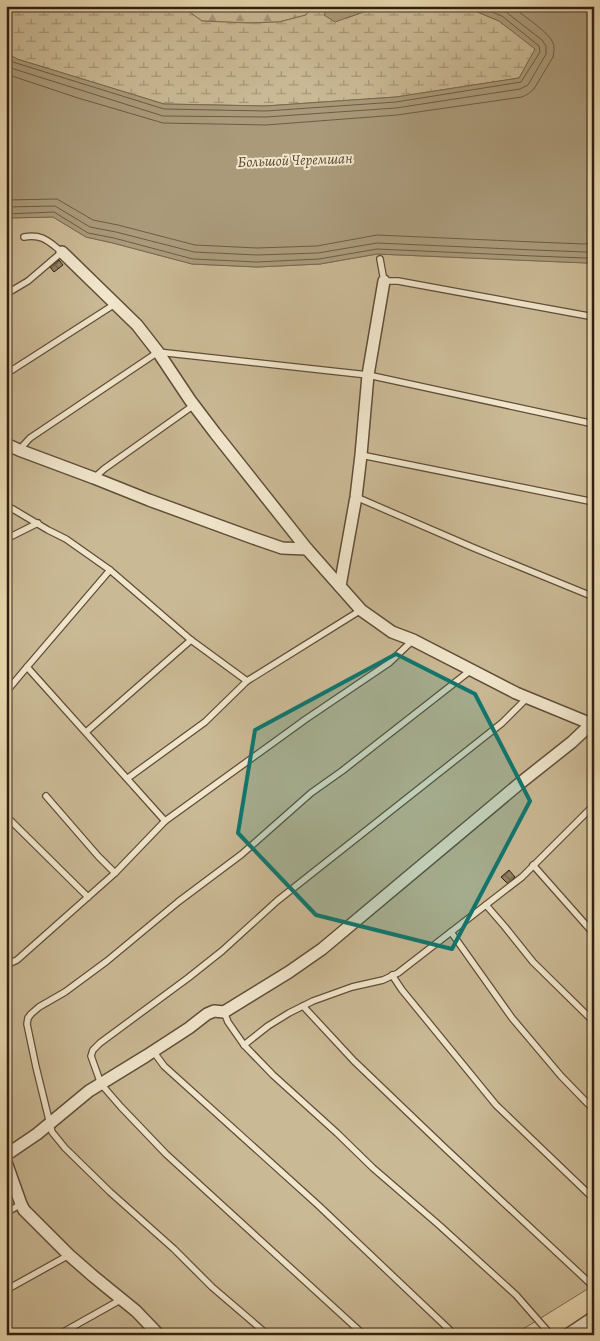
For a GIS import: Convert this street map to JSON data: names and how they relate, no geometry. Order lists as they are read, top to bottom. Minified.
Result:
{"water":["Большой Черемшан"]}
